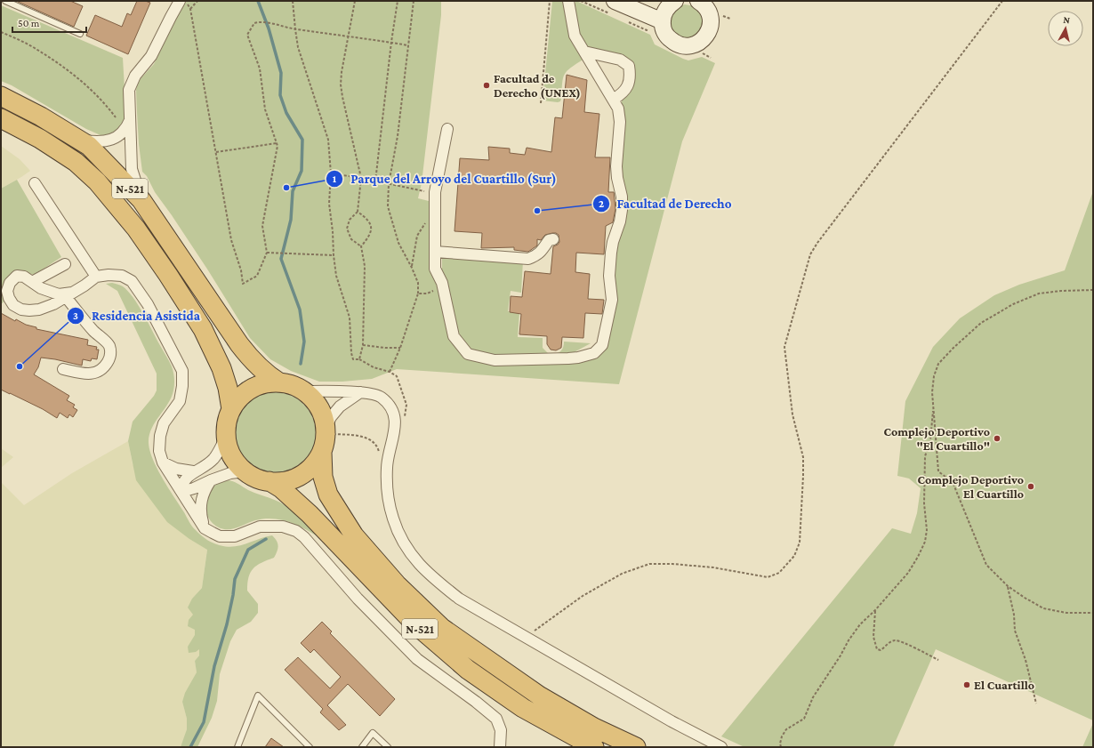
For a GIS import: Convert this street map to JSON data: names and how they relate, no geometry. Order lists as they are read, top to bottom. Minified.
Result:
{"streets":{"highway":["N-521"]},"places":["Facultad de Derecho (UNEX)","Parque del Arroyo del Cuartillo (Sur)","Facultad de Derecho","Residencia Asistida","Complejo Deportivo \"El Cuartillo\"","Complejo Deportivo El Cuartillo","El Cuartillo"],"scale_bar":"50 m","north":"top"}
